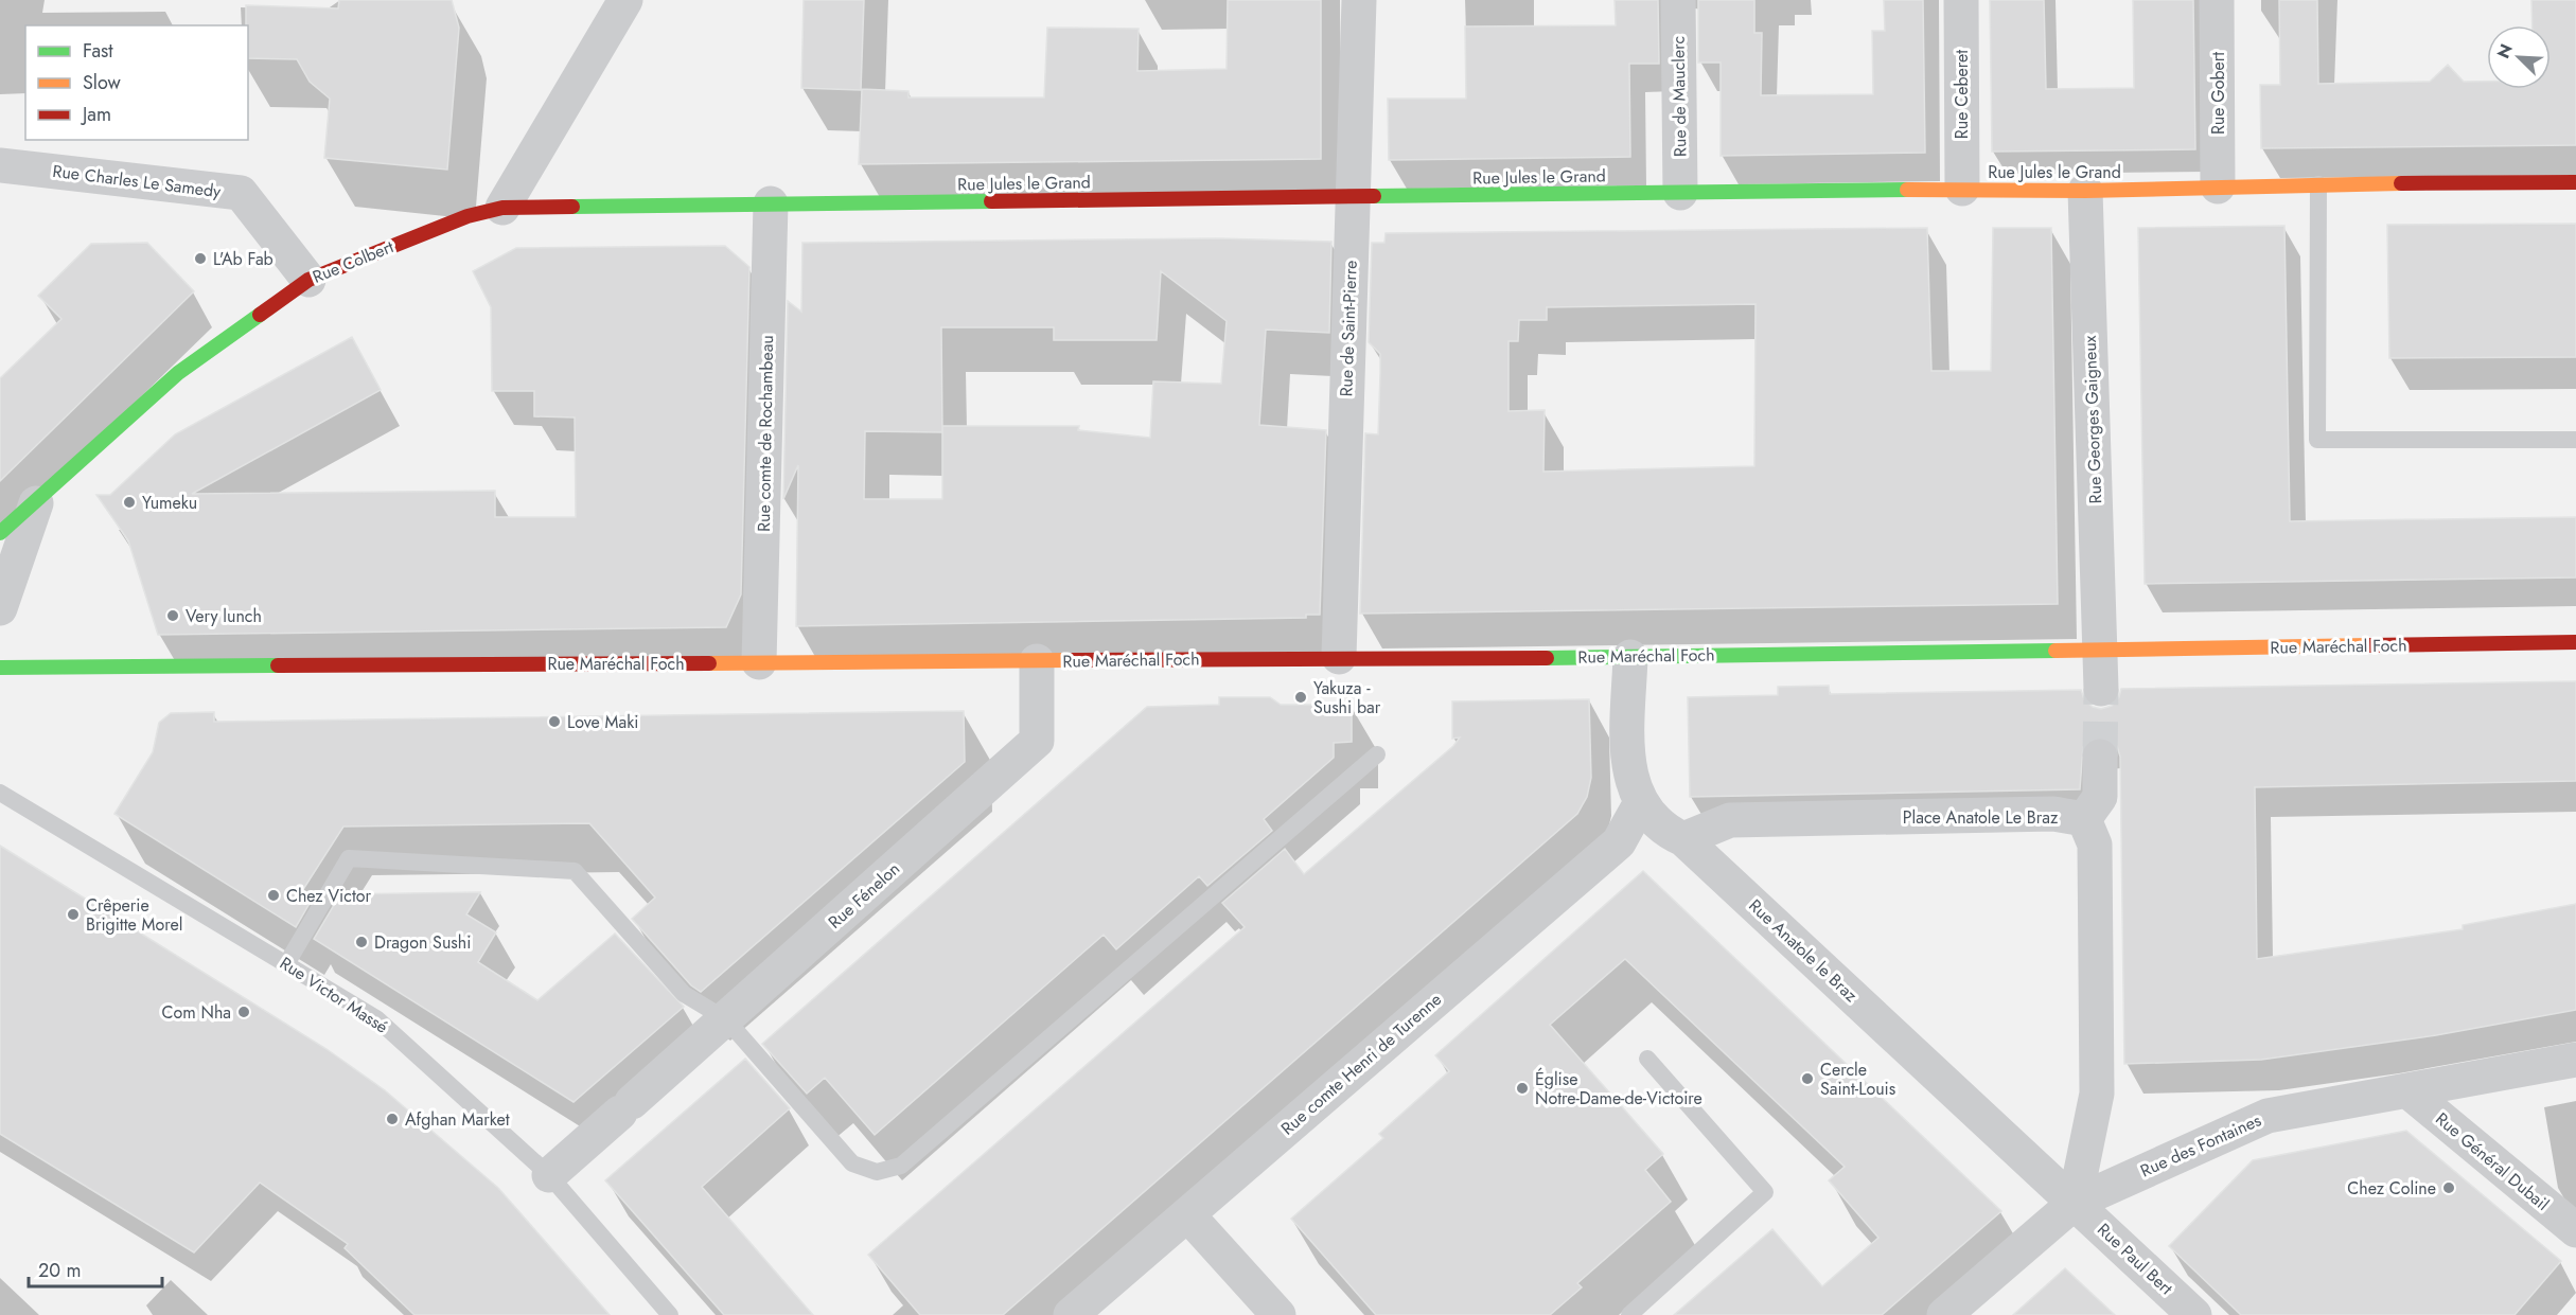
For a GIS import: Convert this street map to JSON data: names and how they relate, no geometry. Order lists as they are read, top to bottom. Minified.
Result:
{"streets":{"street":["Rue Gobert","Rue Ceberet","Rue de Mauclerc","Rue Jules le Grand","Rue Charles Le Samedy","Rue Colbert","Rue de Saint-Pierre","Rue Georges Gaigneux","Rue comte de Rochambeau","Rue Maréchal Foch","Place Anatole Le Braz","Rue Fénelon","Rue Anatole le Braz","Rue comte Henri de Turenne","Rue des Fontaines","Rue Général Dubail","Rue Paul Bert"],"lane":["Rue Victor Massé"]},"crossings":[["Rue Gobert","Rue Jules le Grand"],["Rue Ceberet","Rue Jules le Grand"],["Rue de Mauclerc","Rue Jules le Grand"],["Rue Jules le Grand","Rue Colbert"],["Rue Jules le Grand","Rue de Saint-Pierre"],["Rue Jules le Grand","Rue Georges Gaigneux"],["Rue Jules le Grand","Rue comte de Rochambeau"],["Rue Charles Le Samedy","Rue Colbert"],["Rue de Saint-Pierre","Rue Maréchal Foch"],["Rue Georges Gaigneux","Rue Maréchal Foch"],["Rue comte de Rochambeau","Rue Maréchal Foch"],["Rue Maréchal Foch","Rue Fénelon"],["Rue Maréchal Foch","Rue Anatole le Braz"],["Place Anatole Le Braz","Rue Anatole le Braz"],["Rue Fénelon","Rue Victor Massé"],["Rue Anatole le Braz","Rue comte Henri de Turenne"],["Rue Anatole le Braz","Rue des Fontaines"],["Rue Anatole le Braz","Rue Paul Bert"],["Rue des Fontaines","Rue Général Dubail"],["Rue des Fontaines","Rue Paul Bert"]],"places":["L'Ab Fab","Yumeku","Very lunch","Yakuza - Sushi bar","Love Maki","Chez Victor","Crêperie Brigitte Morel","Dragon Sushi","Com Nha","Cercle Saint-Louis","Église Notre-Dame-de-Victoire","Afghan Market","Chez Coline"],"legend":["Fast","Slow","Jam"],"scale_bar":"20 m","north":"top left"}
